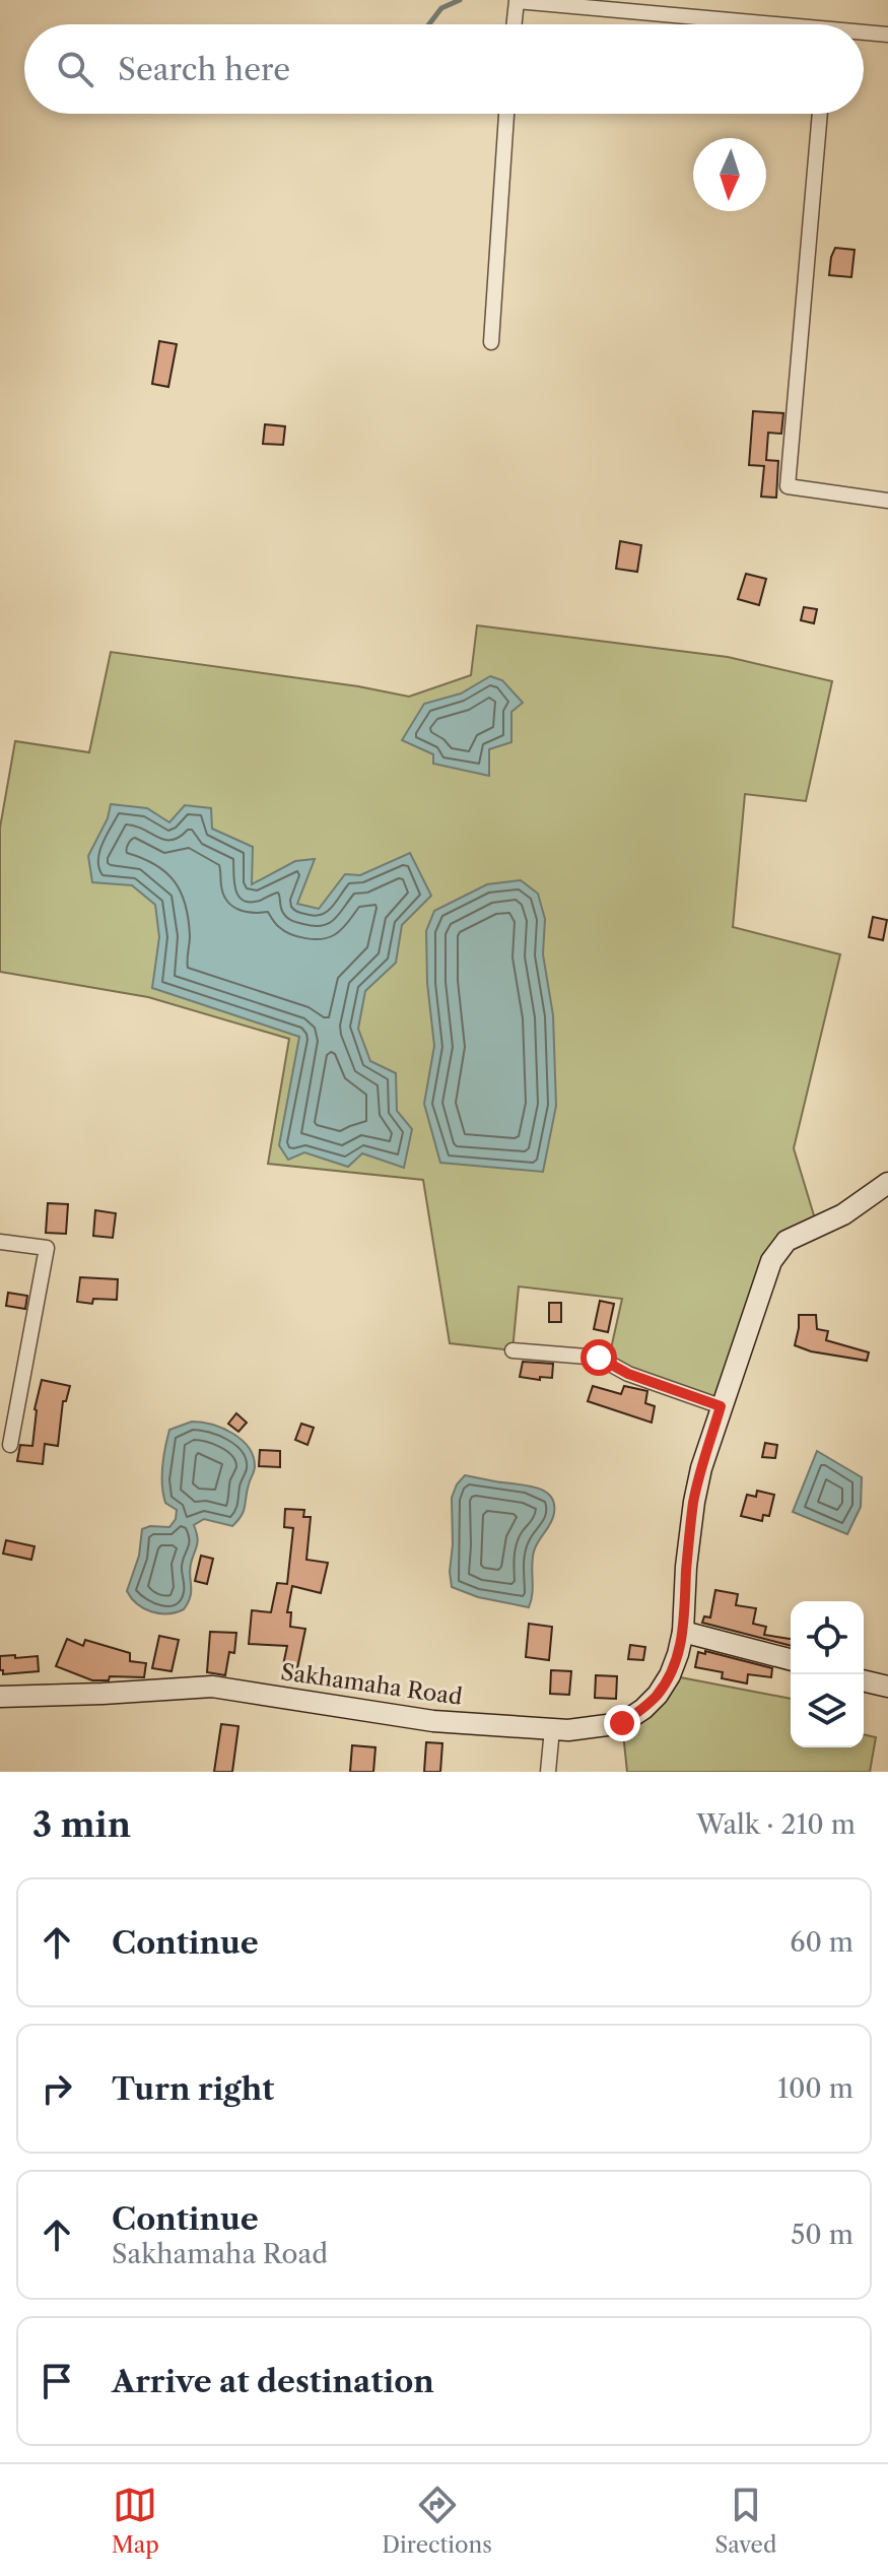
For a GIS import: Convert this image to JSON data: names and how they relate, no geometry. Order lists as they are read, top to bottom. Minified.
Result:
{"streets":{"street":["Sakhamaha Road"]},"north":"bottom","page":{"search":"Search here","heading":["3 min","Walk · 210 m"],"list":[["Continue","60 m"],["Turn right","100 m"],["Continue","Sakhamaha Road","50 m"],"Arrive at destination"],"nav":["Map","Directions","Saved"]}}
